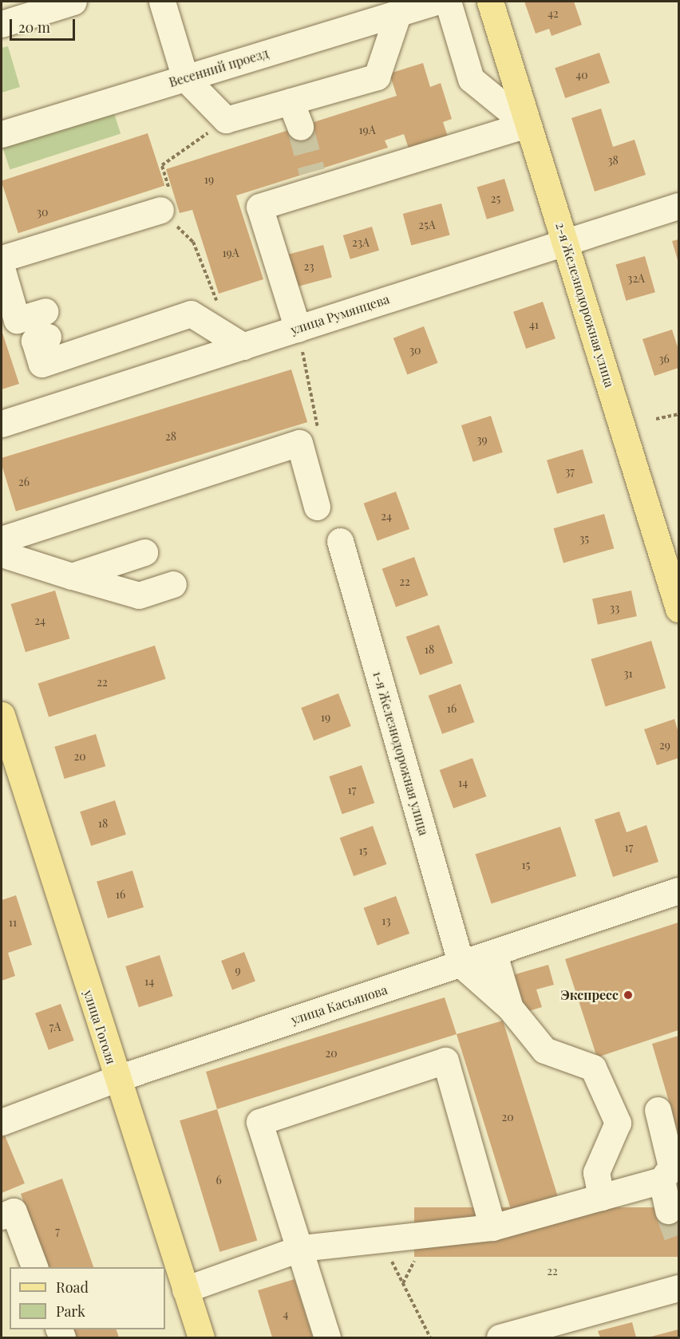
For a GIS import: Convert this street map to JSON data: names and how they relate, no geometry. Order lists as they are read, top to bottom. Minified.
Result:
{"streets":{"main road":["2-я Железнодорожная улица","улица Гоголя"],"street":["Весенний проезд","улица Румянцева","1-я Железнодорожная улица","улица Касьянова"]},"crossings":[["2-я Железнодорожная улица","улица Румянцева"],["1-я Железнодорожная улица","улица Касьянова"],["улица Касьянова","улица Гоголя"]],"places":["Экспресс"],"house_numbers":["42","40","19А","38","19","25","30","25А","23А","19А","23","32А","41","30","36","28","39","37","26","24","35","22","33","24","18","31","22","16","19","29","20","14","17","18","17","15","15","16","13","11","9","14","7А","20","20","6","7","22","4"],"legend":["Road","Park"],"scale_bar":"20 m"}
